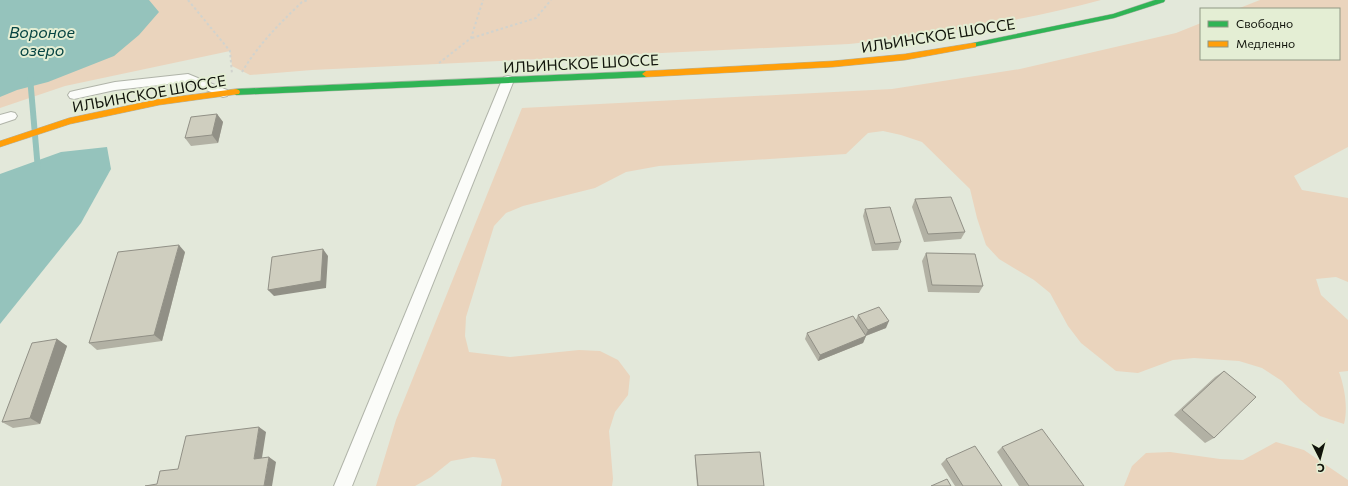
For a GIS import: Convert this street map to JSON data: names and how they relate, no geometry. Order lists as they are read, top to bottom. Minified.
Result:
{"streets":{"main road":["ИЛЬИНСКОЕ ШОССЕ"]},"water":["Вороное озеро"],"legend":["Свободно","Медленно"],"north":"bottom"}
